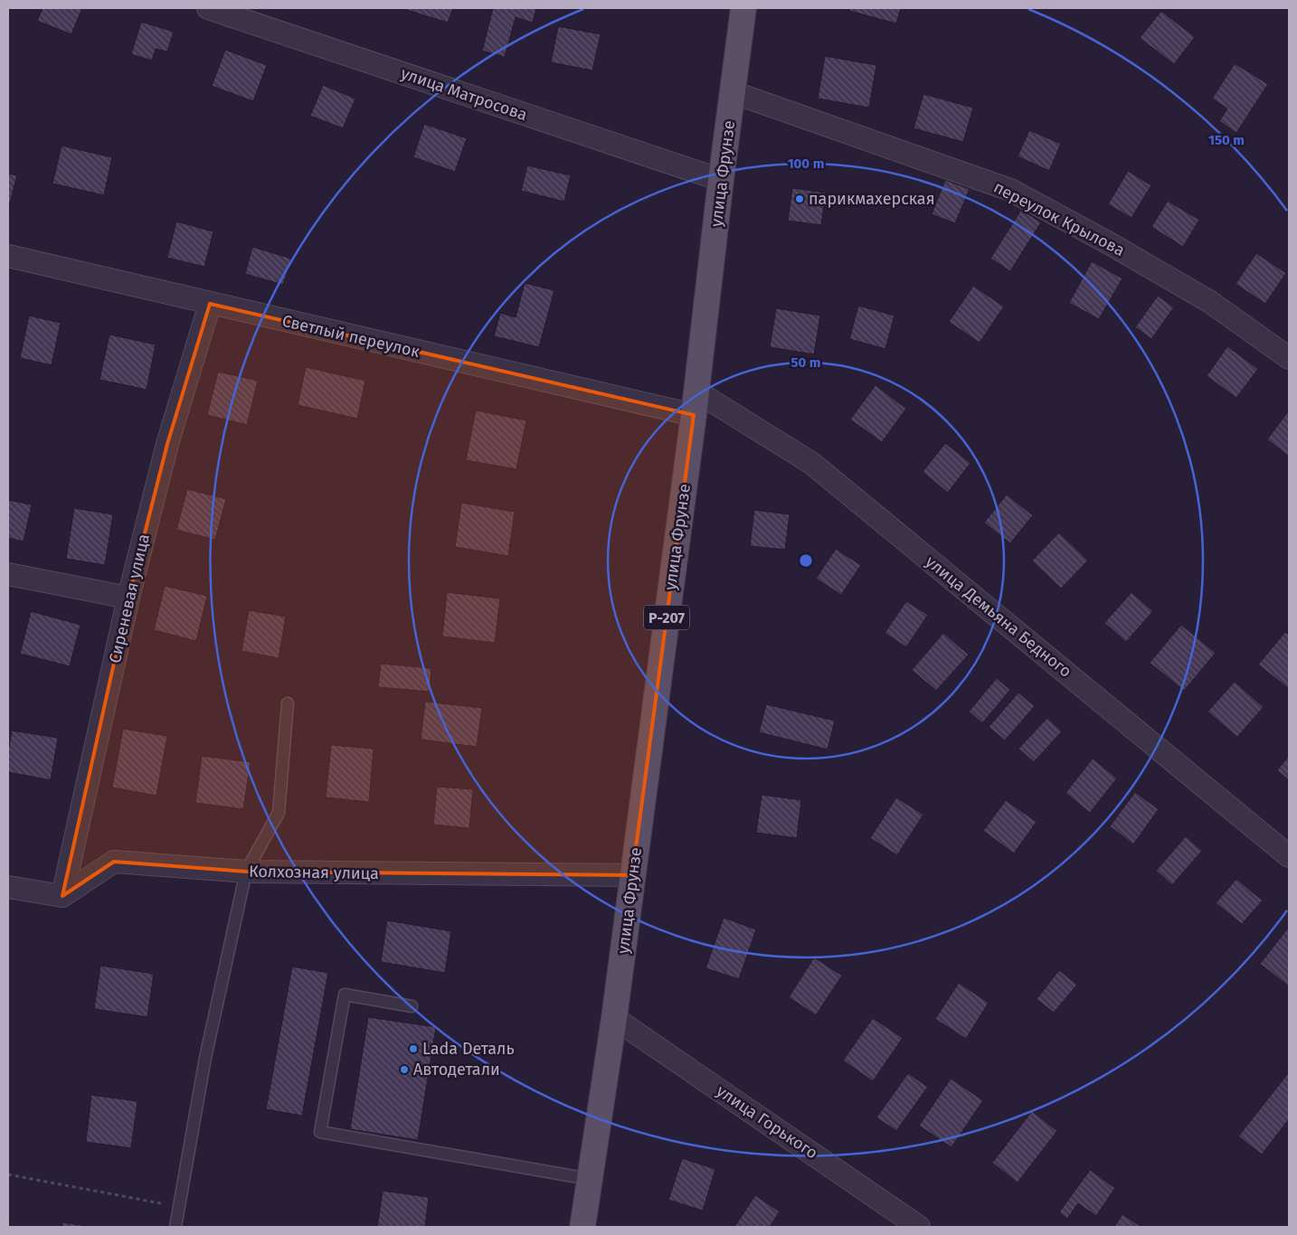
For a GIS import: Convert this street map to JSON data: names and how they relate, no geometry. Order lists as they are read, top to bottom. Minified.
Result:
{"streets":{"main road":["улица Фрунзе","Р-207"],"street":["улица Матросова","переулок Крылова","Светлый переулок","Сиреневая улица","улица Демьяна Бедного","Колхозная улица","улица Горького"]},"crossings":[["улица Матросова","улица Фрунзе"],["улица Фрунзе","переулок Крылова"],["улица Фрунзе","Светлый переулок"],["улица Фрунзе","улица Демьяна Бедного"],["улица Фрунзе","Колхозная улица"],["улица Фрунзе","улица Горького"],["Светлый переулок","Сиреневая улица"],["Светлый переулок","улица Демьяна Бедного"],["Сиреневая улица","Колхозная улица"]],"places":["парикмахерская","Lada Dеталь","Автодетали"],"rings":["150 m","100 m","50 m"]}
